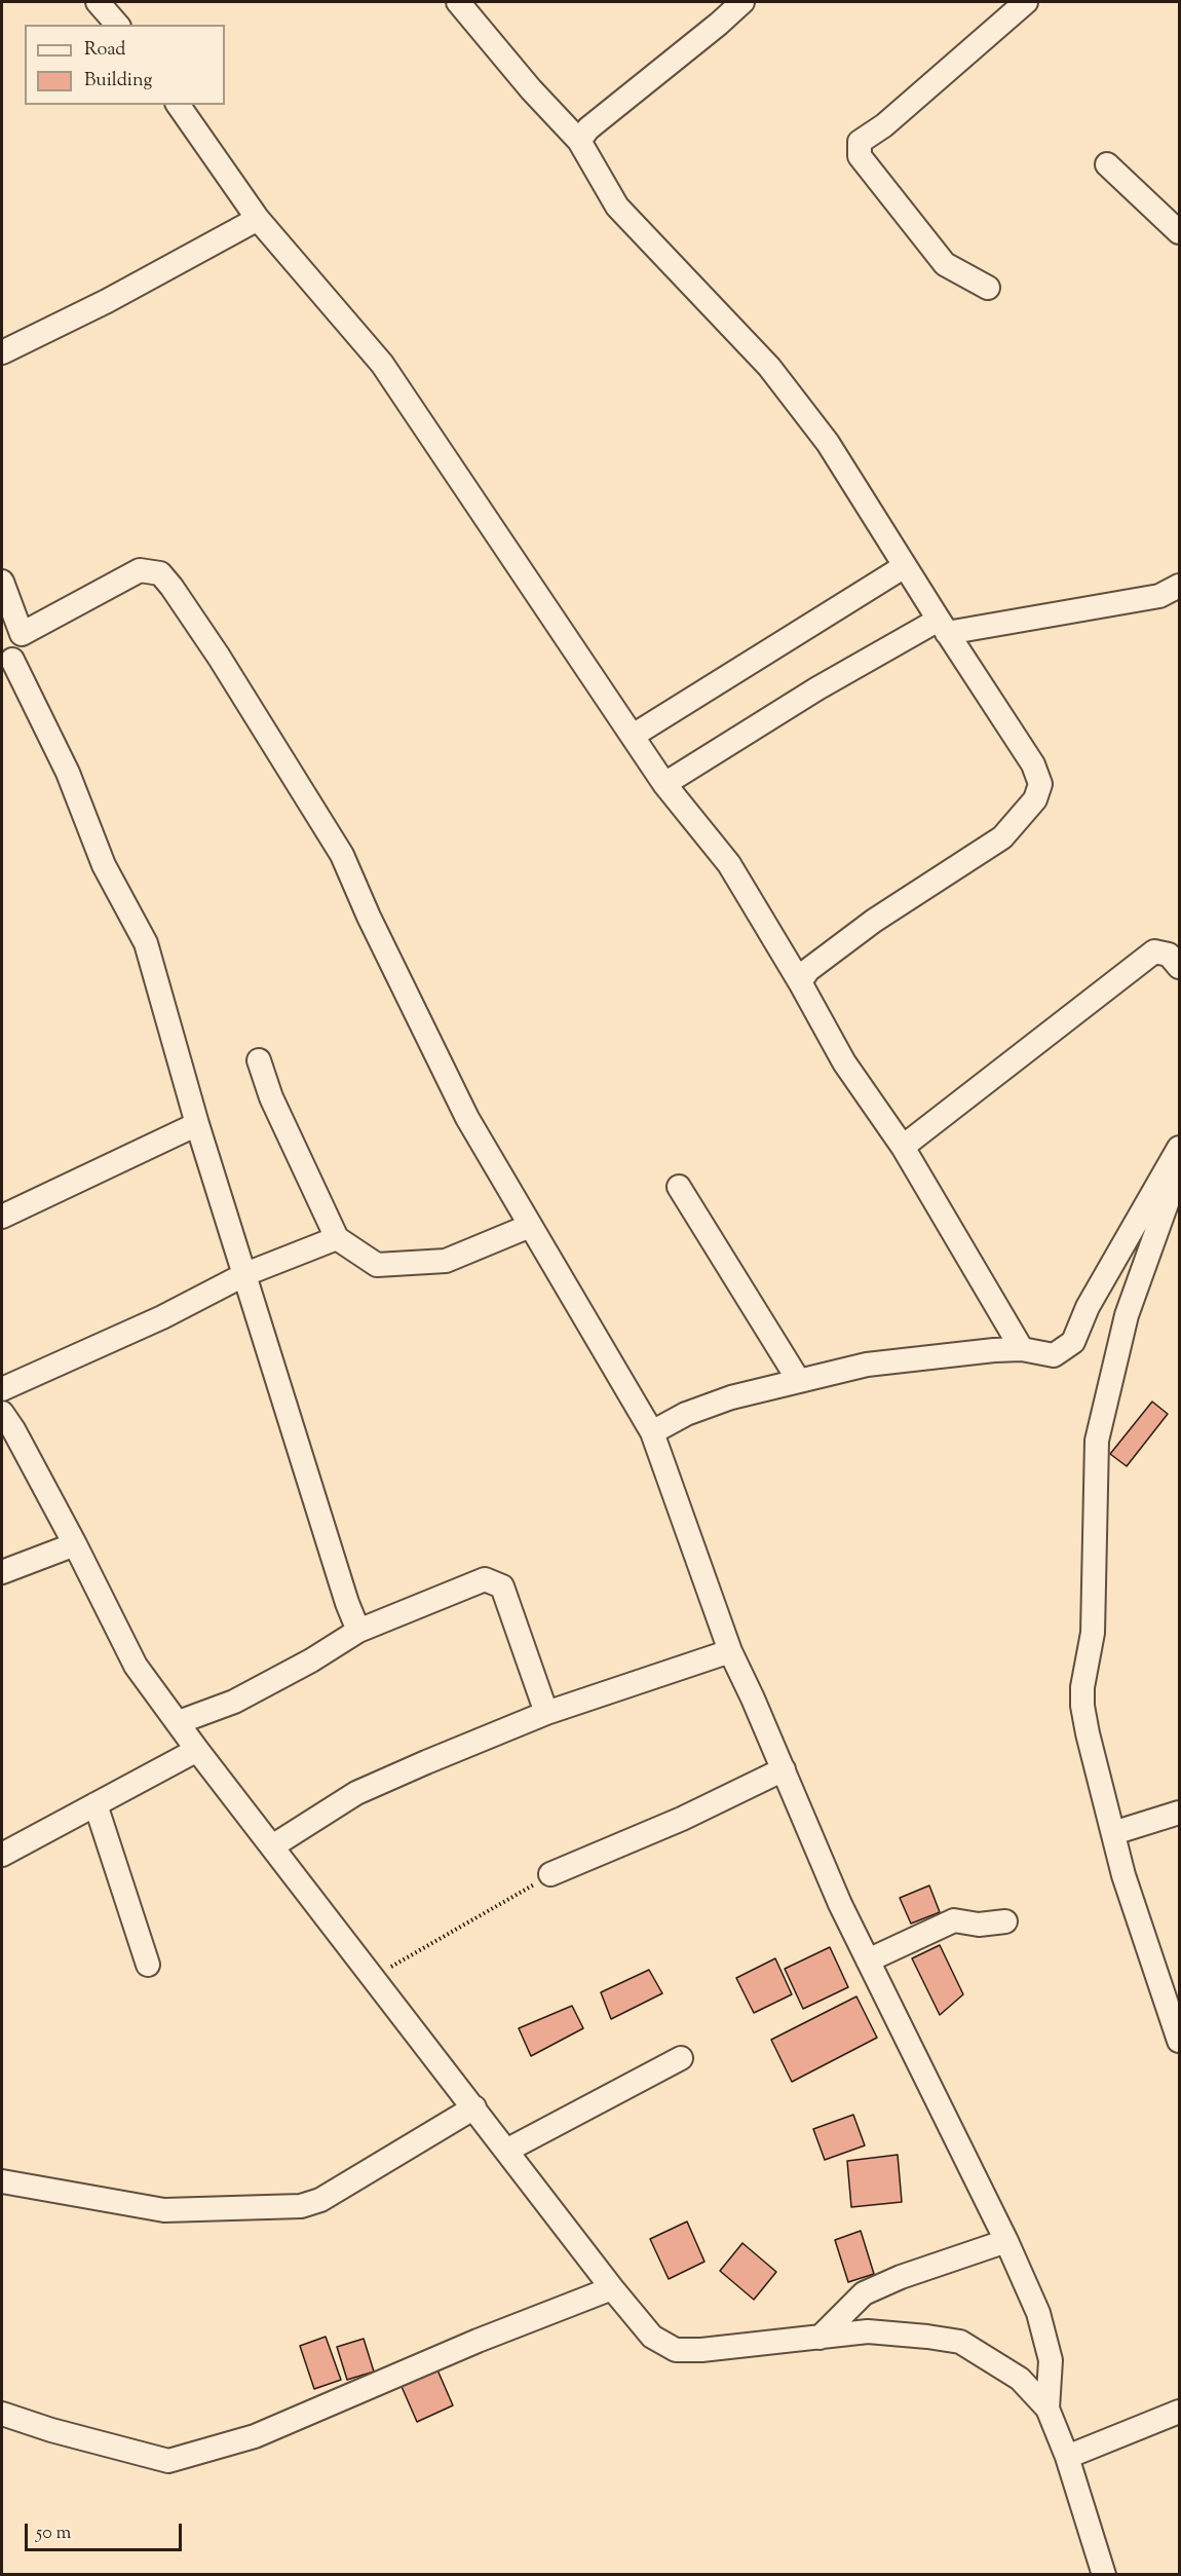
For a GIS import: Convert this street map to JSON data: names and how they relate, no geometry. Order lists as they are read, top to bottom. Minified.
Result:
{"legend":["Road","Building"],"scale_bar":"50 m"}
